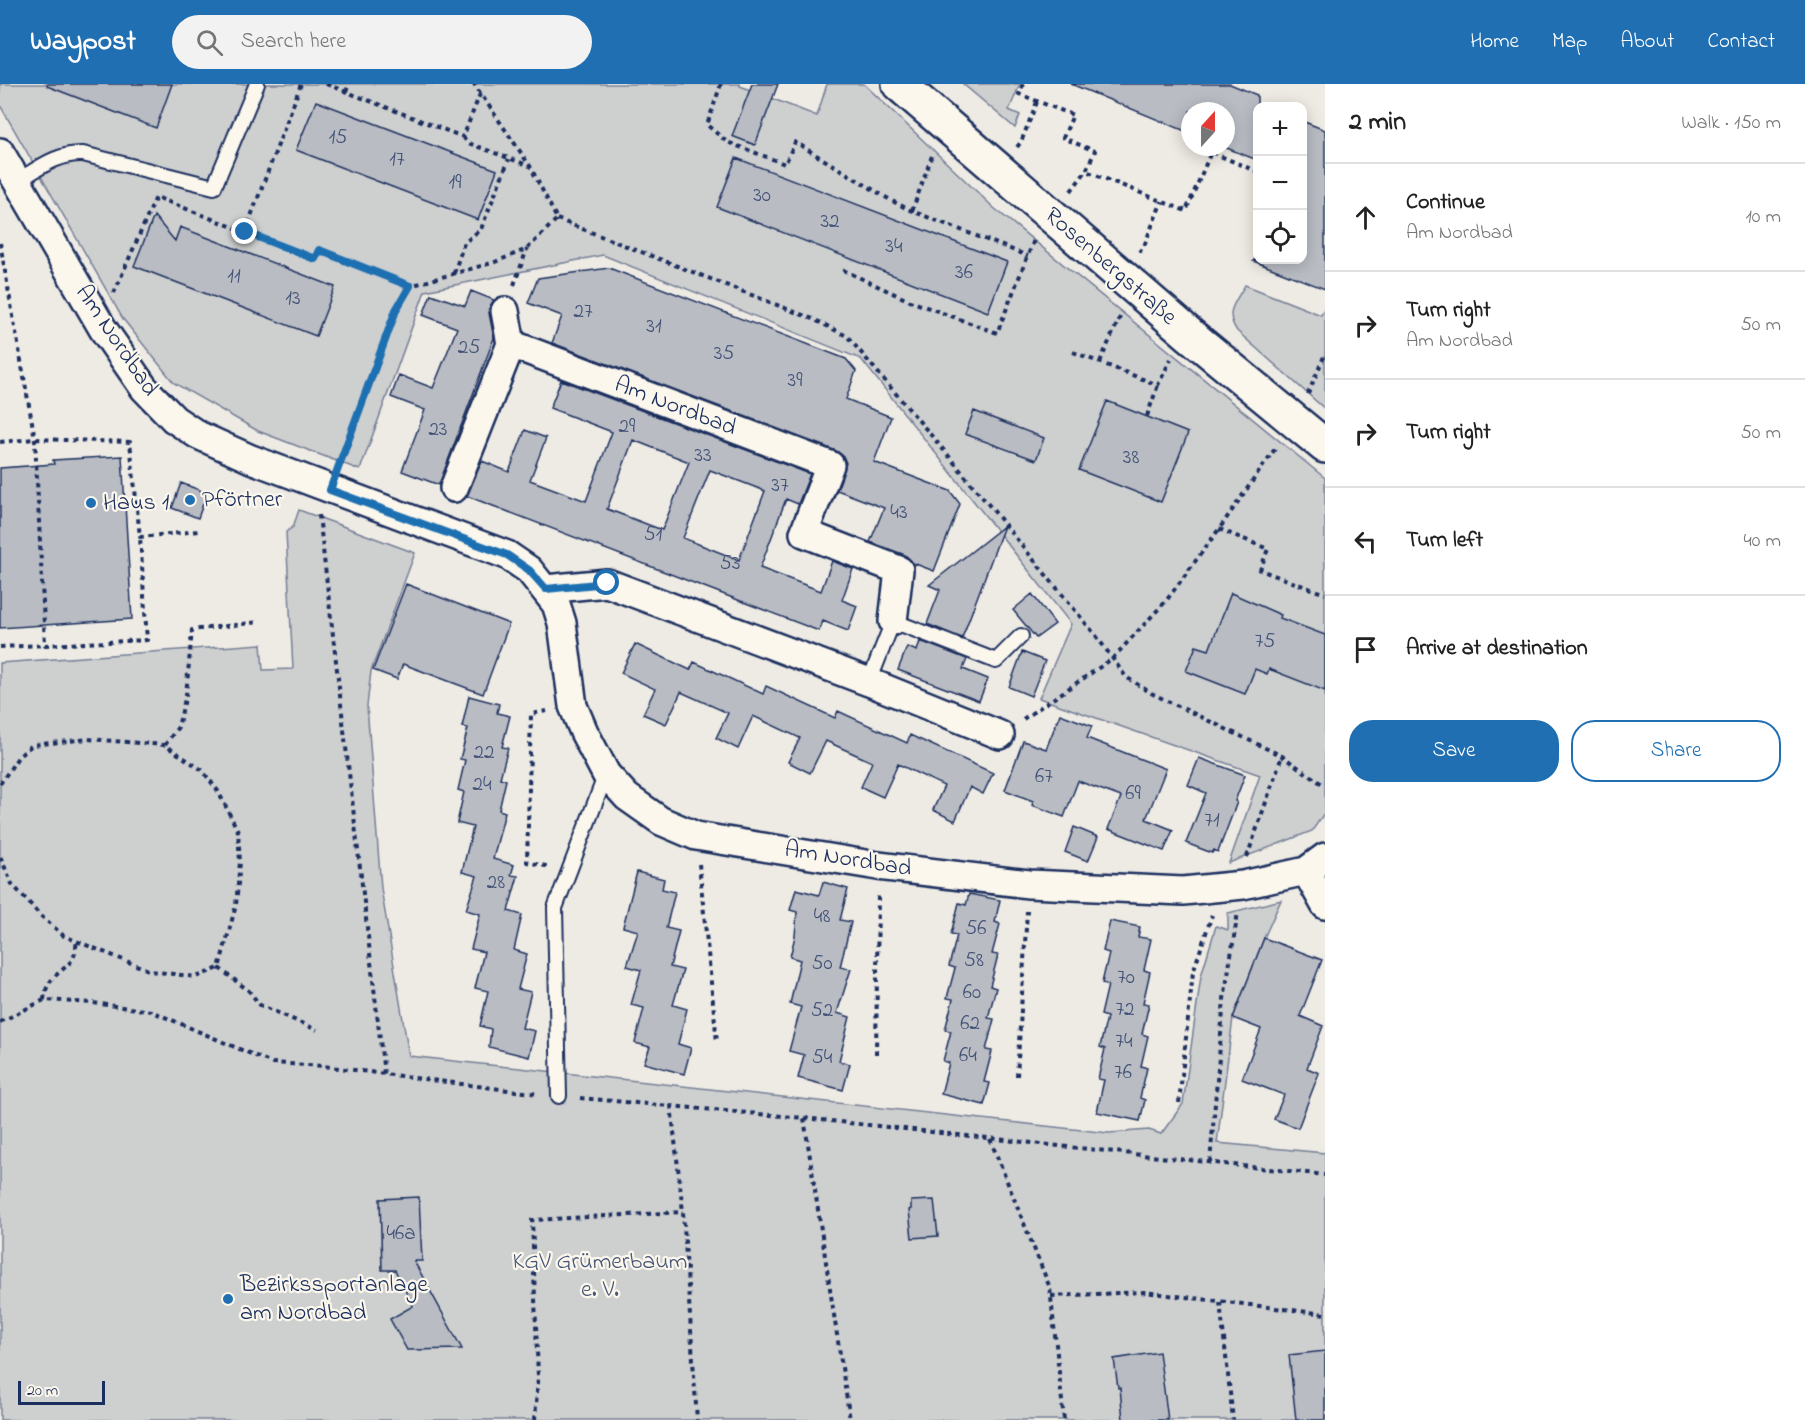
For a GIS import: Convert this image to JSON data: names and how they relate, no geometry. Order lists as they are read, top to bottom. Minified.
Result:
{"streets":{"street":["Rosenbergstraße","Am Nordbad"]},"parks":["KGV Grümerbaum e. V."],"places":["Pförtner","Haus 1","Bezirkssportanlage am Nordbad"],"house_numbers":["15","17","19","30","32","34","36","11","13","27","31","25","35","39","29","23","33","38","37","43","51","53","75","22","67","24","69","71","28","48","56","58","50","70","60","72","52","62","74","64","54","76","46a"],"scale_bar":"20 m","north":"top","page":{"header":"Waypost","search":"Search here","nav":["Home","Map","About","Contact"],"heading":["2 min","Walk · 150 m"],"map_buttons":["+","−"],"list":[["Continue","Am Nordbad","10 m"],["Turn right","Am Nordbad","50 m"],["Turn right","50 m"],["Turn left","40 m"],"Arrive at destination"],"buttons":["Save","Share"],"scale":"20 m"}}
